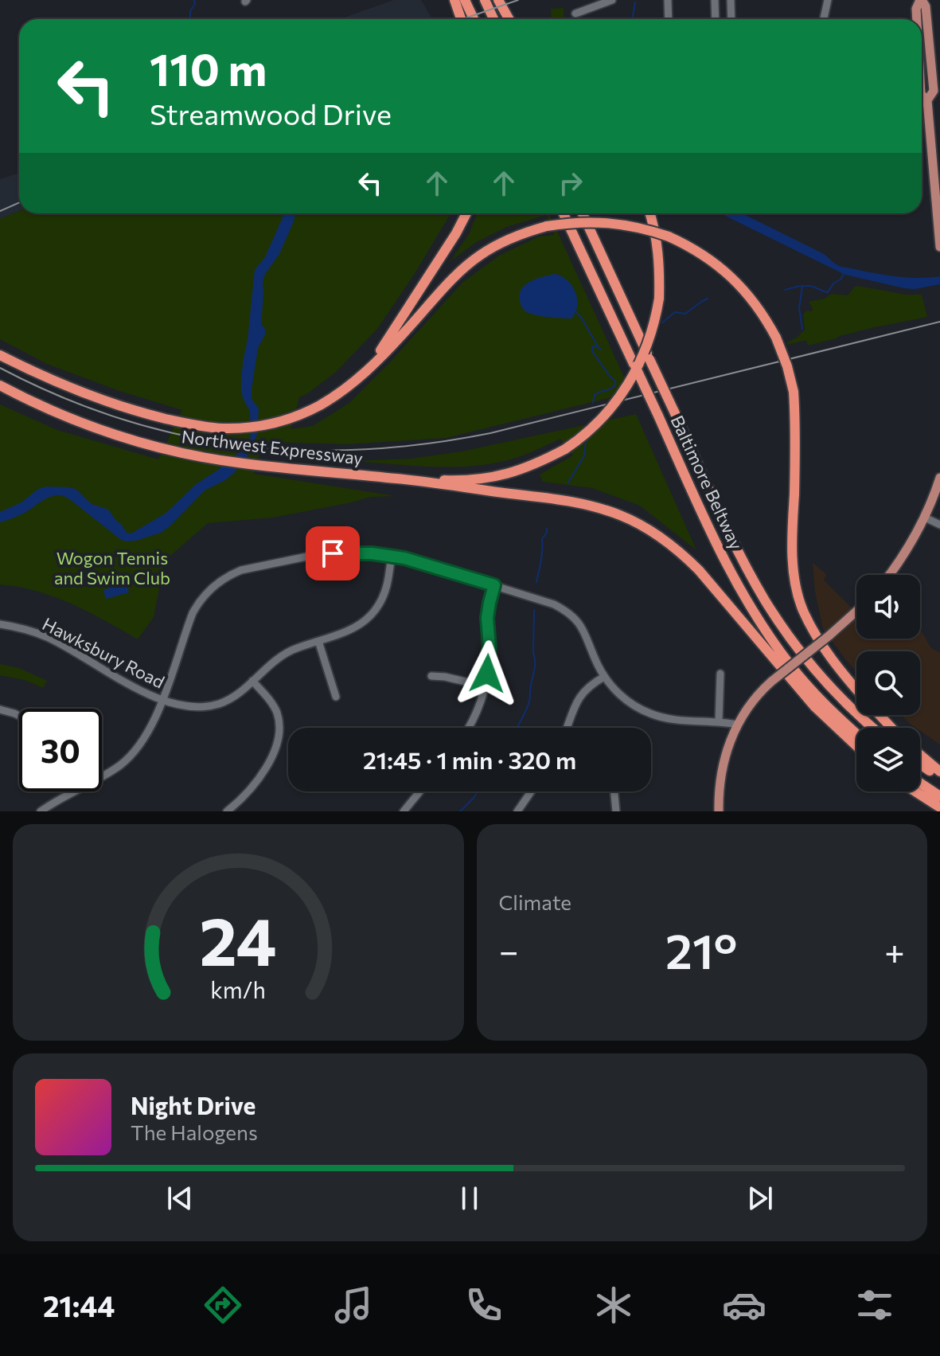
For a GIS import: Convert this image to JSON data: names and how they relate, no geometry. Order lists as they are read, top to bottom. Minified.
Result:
{"streets":{"highway":["Northwest Expressway","Baltimore Beltway"],"street":["Hawksbury Road"]},"parks":["Wogon Tennis and Swim Club"],"page":{"turn":["110 m","Streamwood Drive"],"limit":"30","trip":"21:45 · 1 min · 320 m","tile":"Climate","heat":["−","21°","+"],"song":["Night Drive","The Halogens"],"tabs":"21:44","gauge":["24","km/h"]}}
